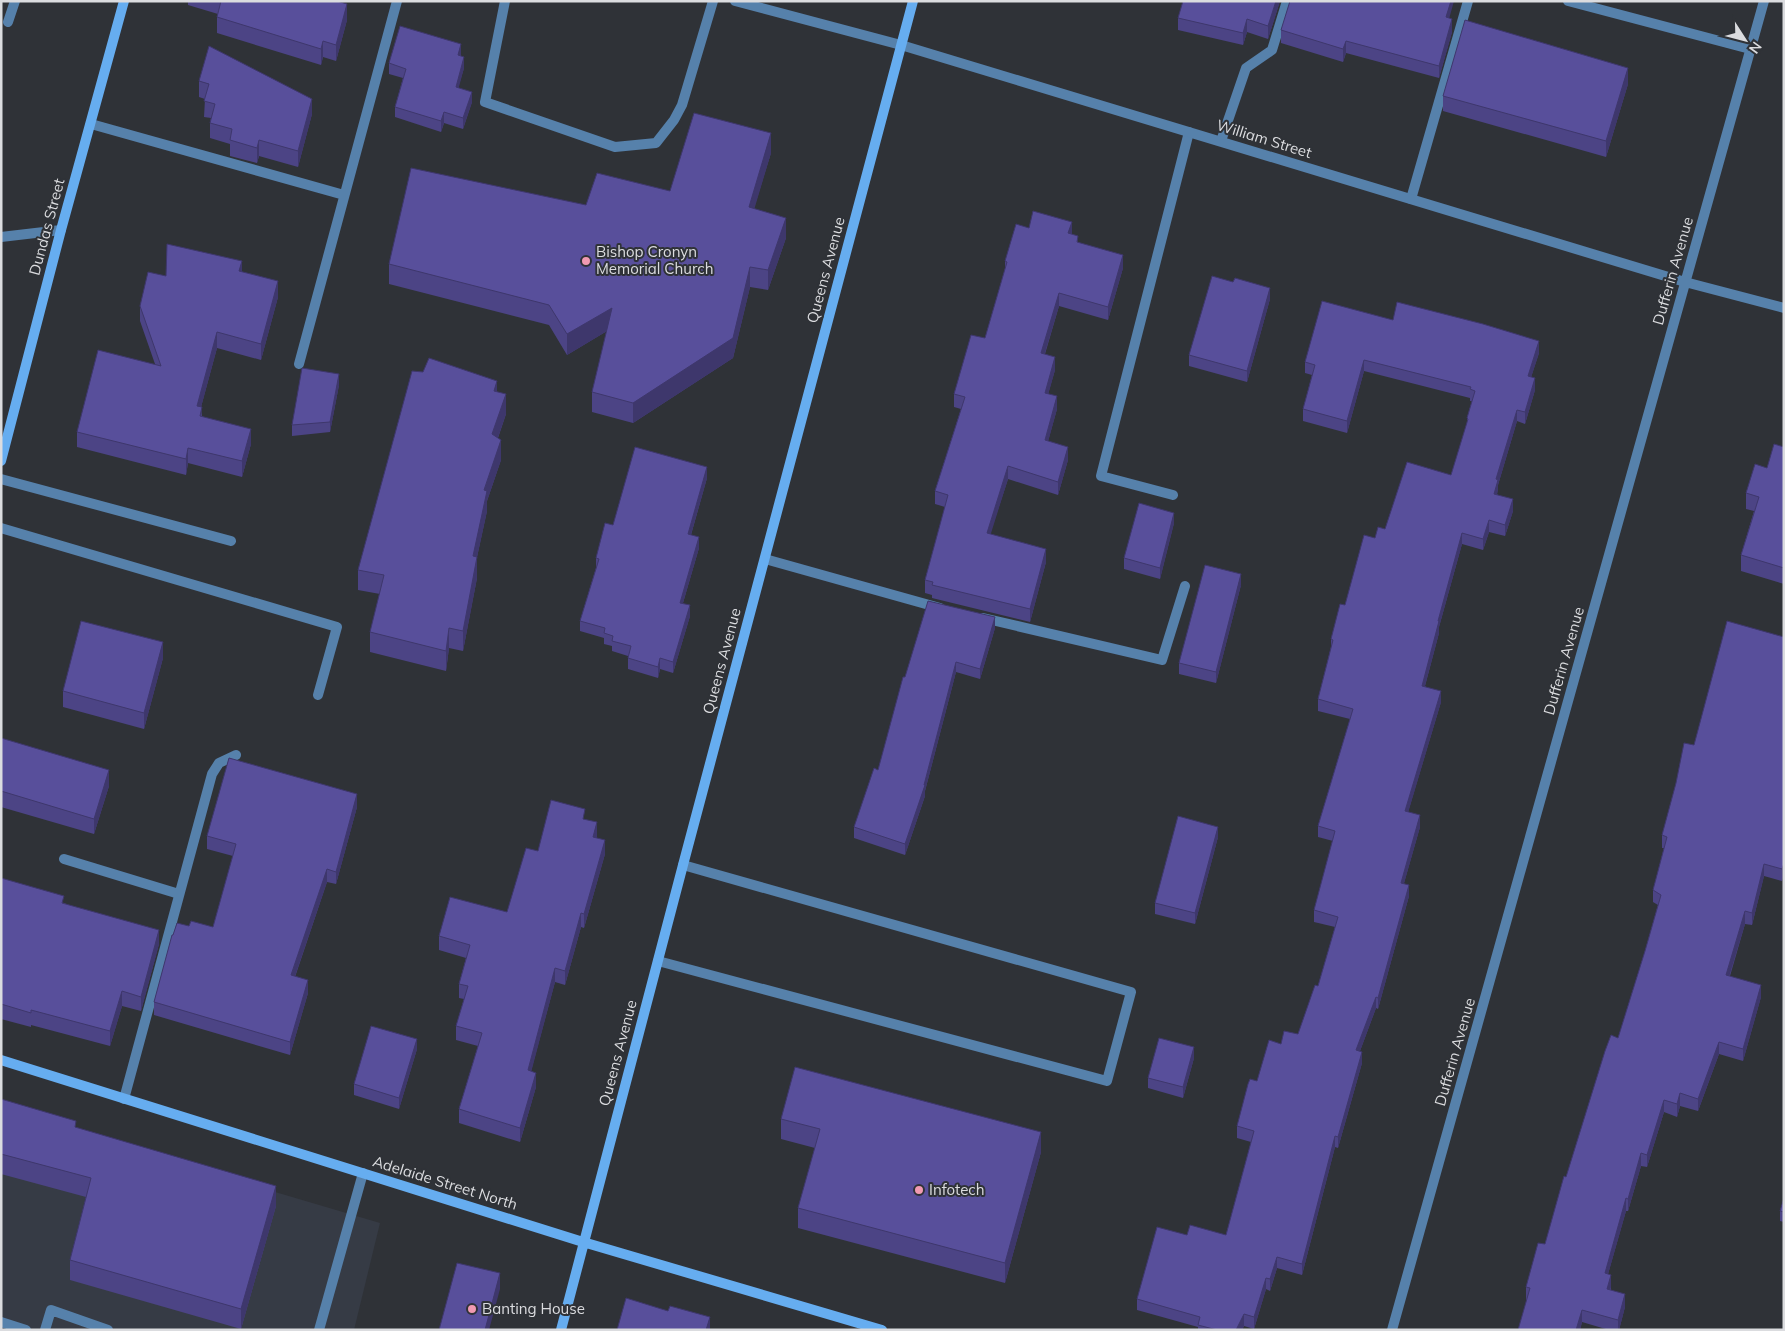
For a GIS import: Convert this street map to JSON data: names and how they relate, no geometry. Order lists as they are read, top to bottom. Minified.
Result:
{"streets":{"main road":["Dundas Street","Queens Avenue","Adelaide Street North"],"street":["William Street","Dufferin Avenue"]},"crossings":[["William Street","Queens Avenue"],["William Street","Dufferin Avenue"],["Queens Avenue","Adelaide Street North"]],"places":["Bishop Cronyn Memorial Church","Infotech","Banting House"],"north":"bottom right"}
